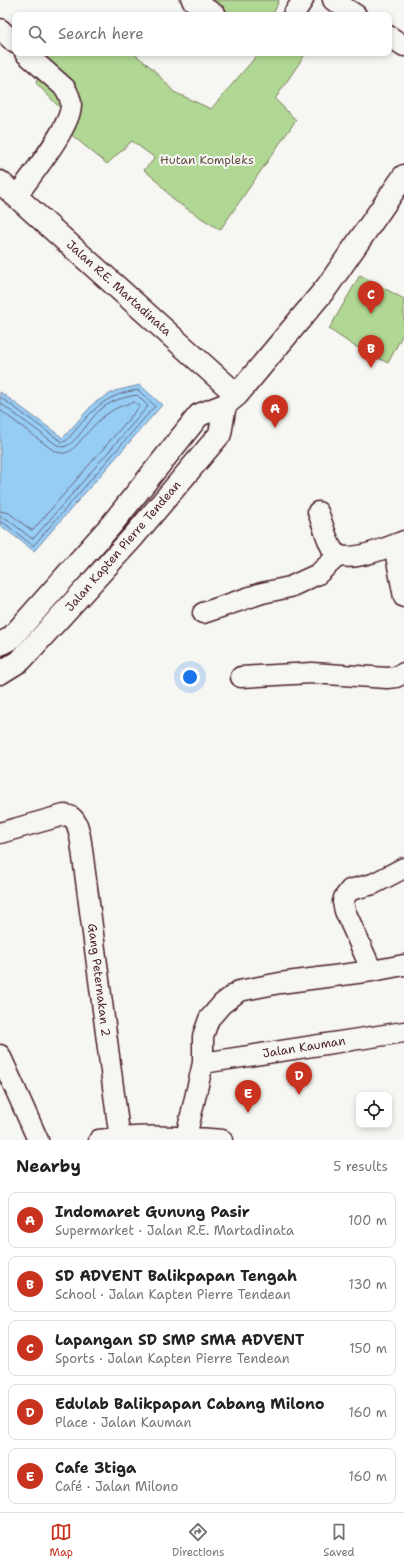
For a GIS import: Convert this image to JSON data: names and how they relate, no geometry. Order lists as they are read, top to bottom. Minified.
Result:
{"streets":{"street":["Jalan R.E. Martadinata","Jalan Kapten Pierre Tendean","Gang Peternakan 2","Jalan Kauman"]},"crossings":[["Jalan R.E. Martadinata","Jalan Kapten Pierre Tendean"]],"parks":["Hutan Kompleks"],"page":{"search":"Search here","pins":["C","B","A","D","E"],"heading":["Nearby","5 results"],"list":[{"mark":"A","name":"Indomaret Gunung Pasir","note":"Supermarket · Jalan R.E. Martadinata","value":"100 m"},{"mark":"B","name":"SD ADVENT Balikpapan Tengah","note":"School · Jalan Kapten Pierre Tendean","value":"130 m"},{"mark":"C","name":"Lapangan SD SMP SMA ADVENT","note":"Sports · Jalan Kapten Pierre Tendean","value":"150 m"},{"mark":"D","name":"Edulab Balikpapan Cabang Milono","note":"Place · Jalan Kauman","value":"160 m"},{"mark":"E","name":"Cafe 3tiga","note":"Café · Jalan Milono","value":"160 m"}],"nav":["Map","Directions","Saved"]}}
